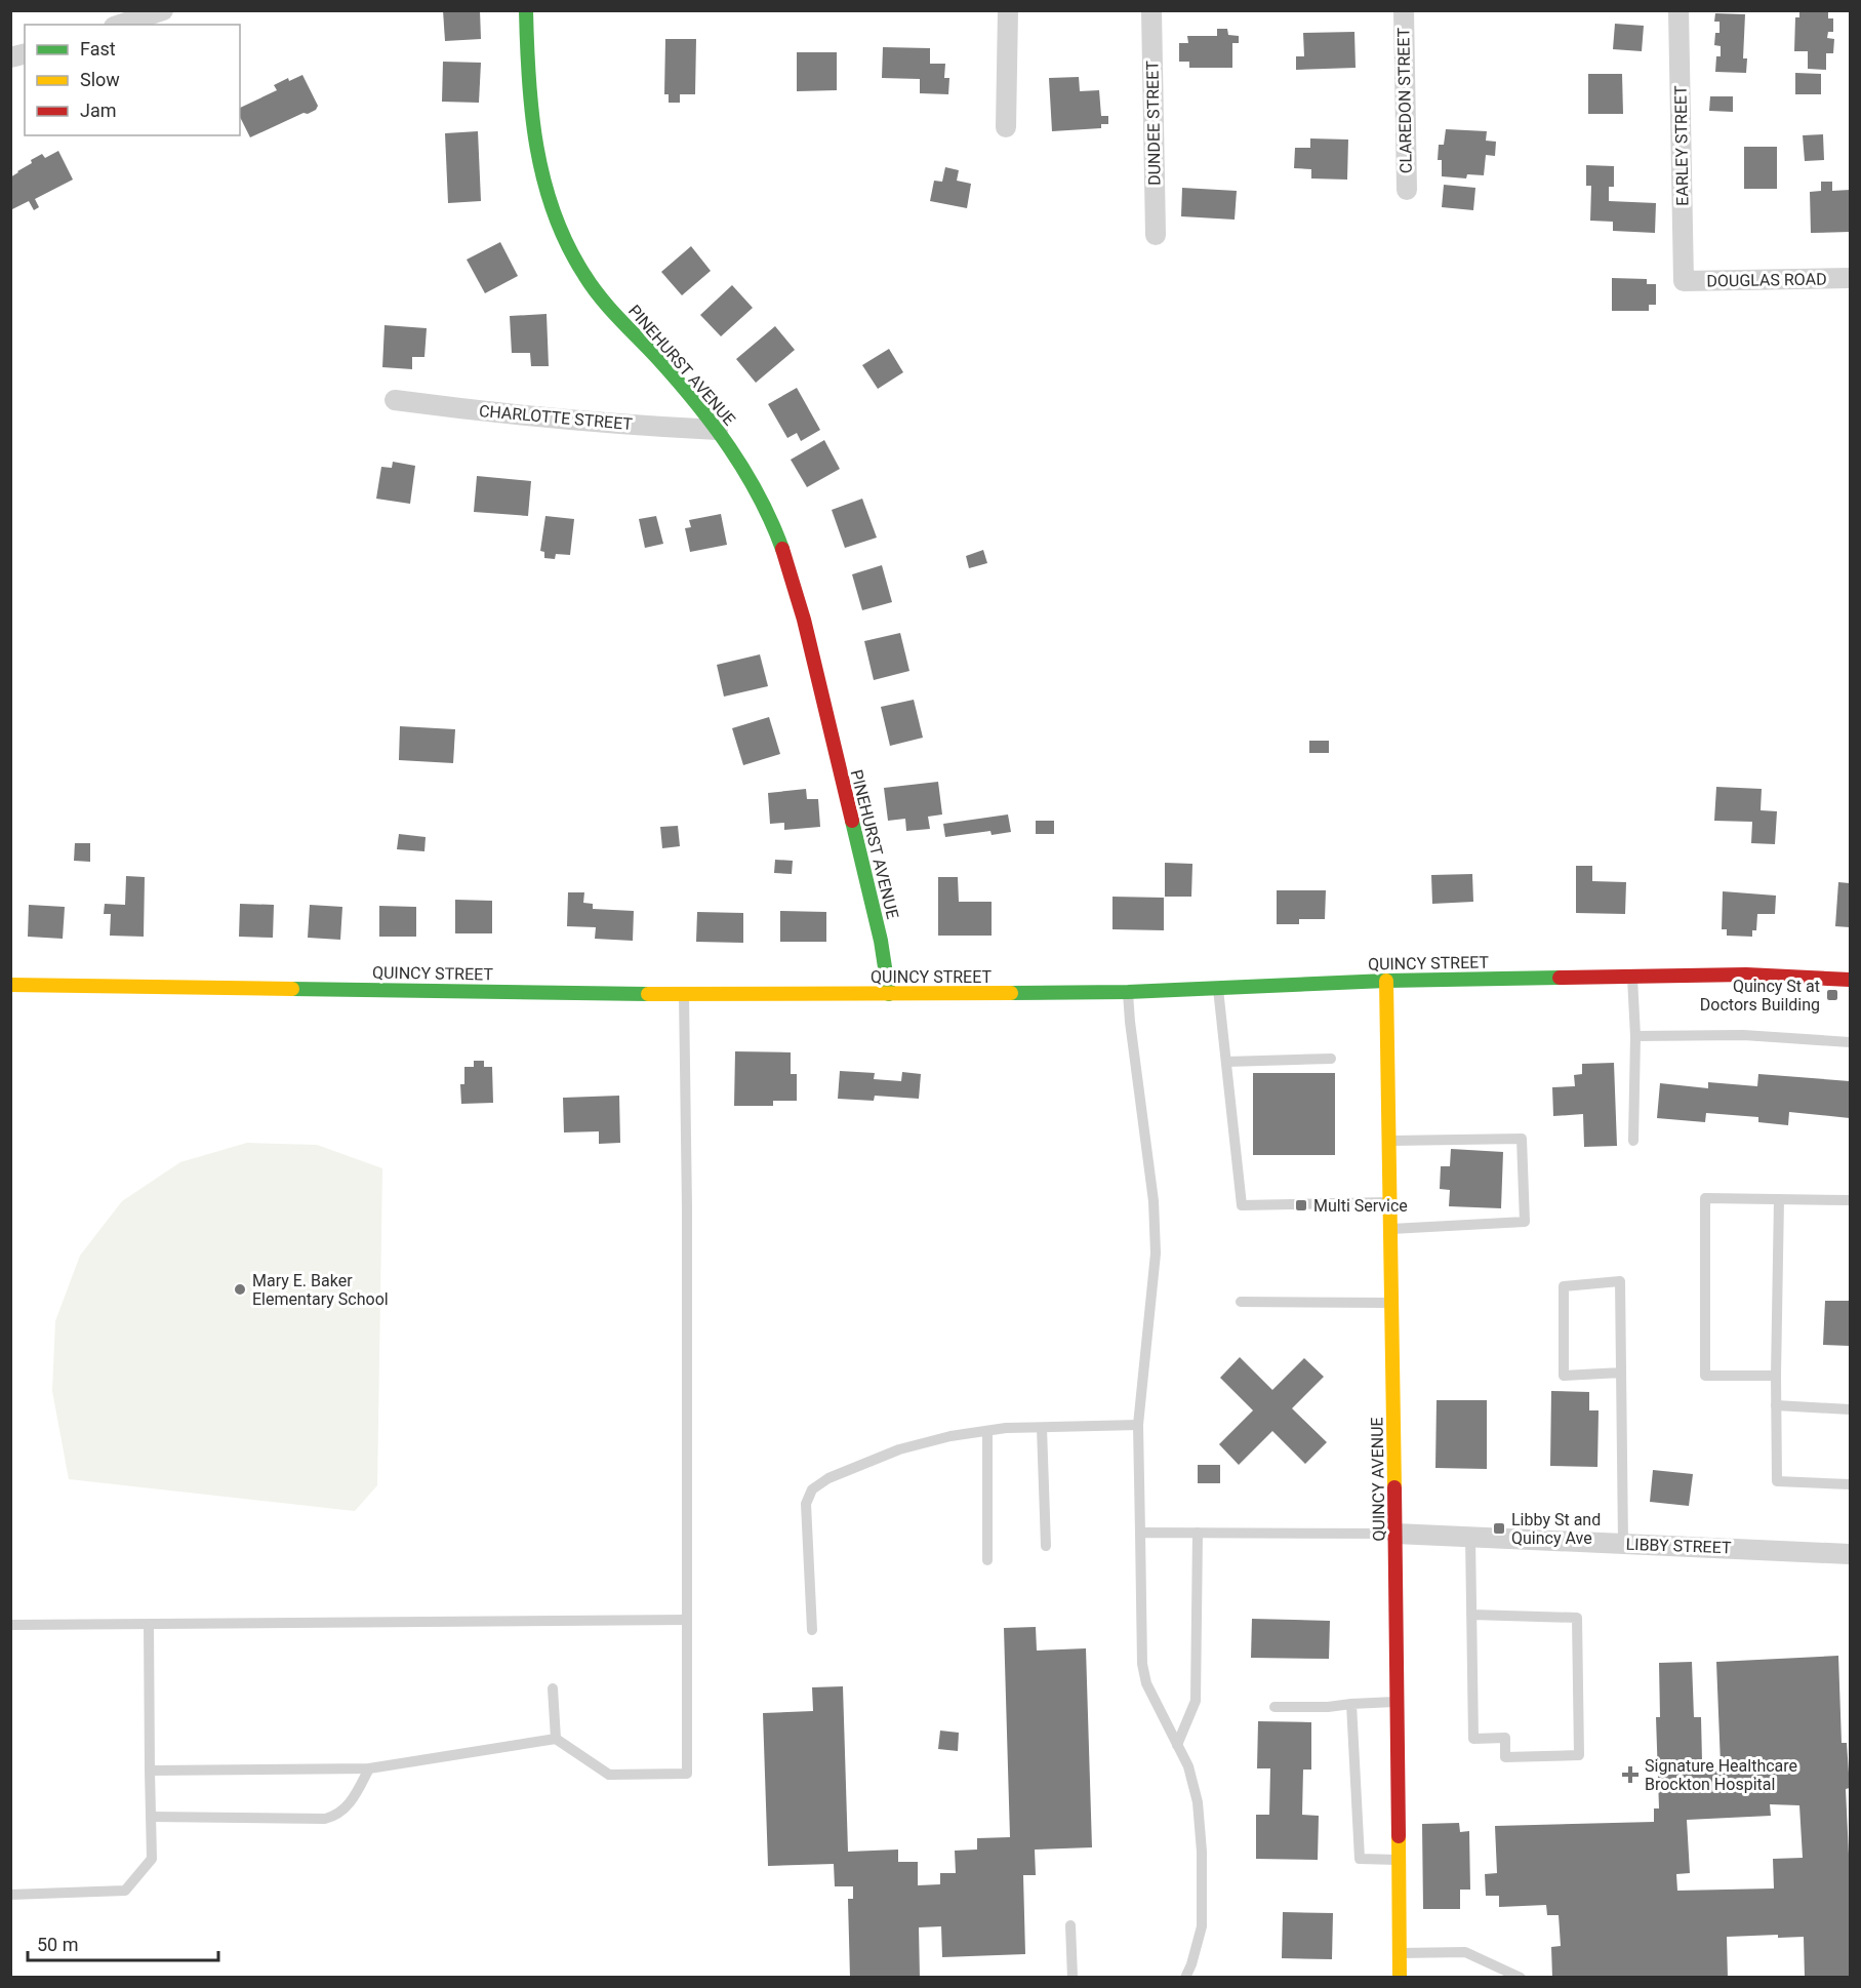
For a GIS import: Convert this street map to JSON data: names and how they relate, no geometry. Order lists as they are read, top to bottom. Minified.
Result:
{"streets":{"street":["CLAREDON STREET","DUNDEE STREET","EARLEY STREET","DOUGLAS ROAD","PINEHURST AVENUE","CHARLOTTE STREET","QUINCY STREET","QUINCY AVENUE","LIBBY STREET"]},"crossings":[["EARLEY STREET","DOUGLAS ROAD"],["PINEHURST AVENUE","CHARLOTTE STREET"],["PINEHURST AVENUE","QUINCY STREET"],["QUINCY STREET","QUINCY AVENUE"],["QUINCY AVENUE","LIBBY STREET"]],"places":{"transit":["Quincy St at Doctors Building","Multi Service","Libby St and Quincy Ave"],"other":["Mary E. Baker Elementary School"],"health":["Signature Healthcare Brockton Hospital"]},"legend":["Fast","Slow","Jam"],"scale_bar":"50 m"}
